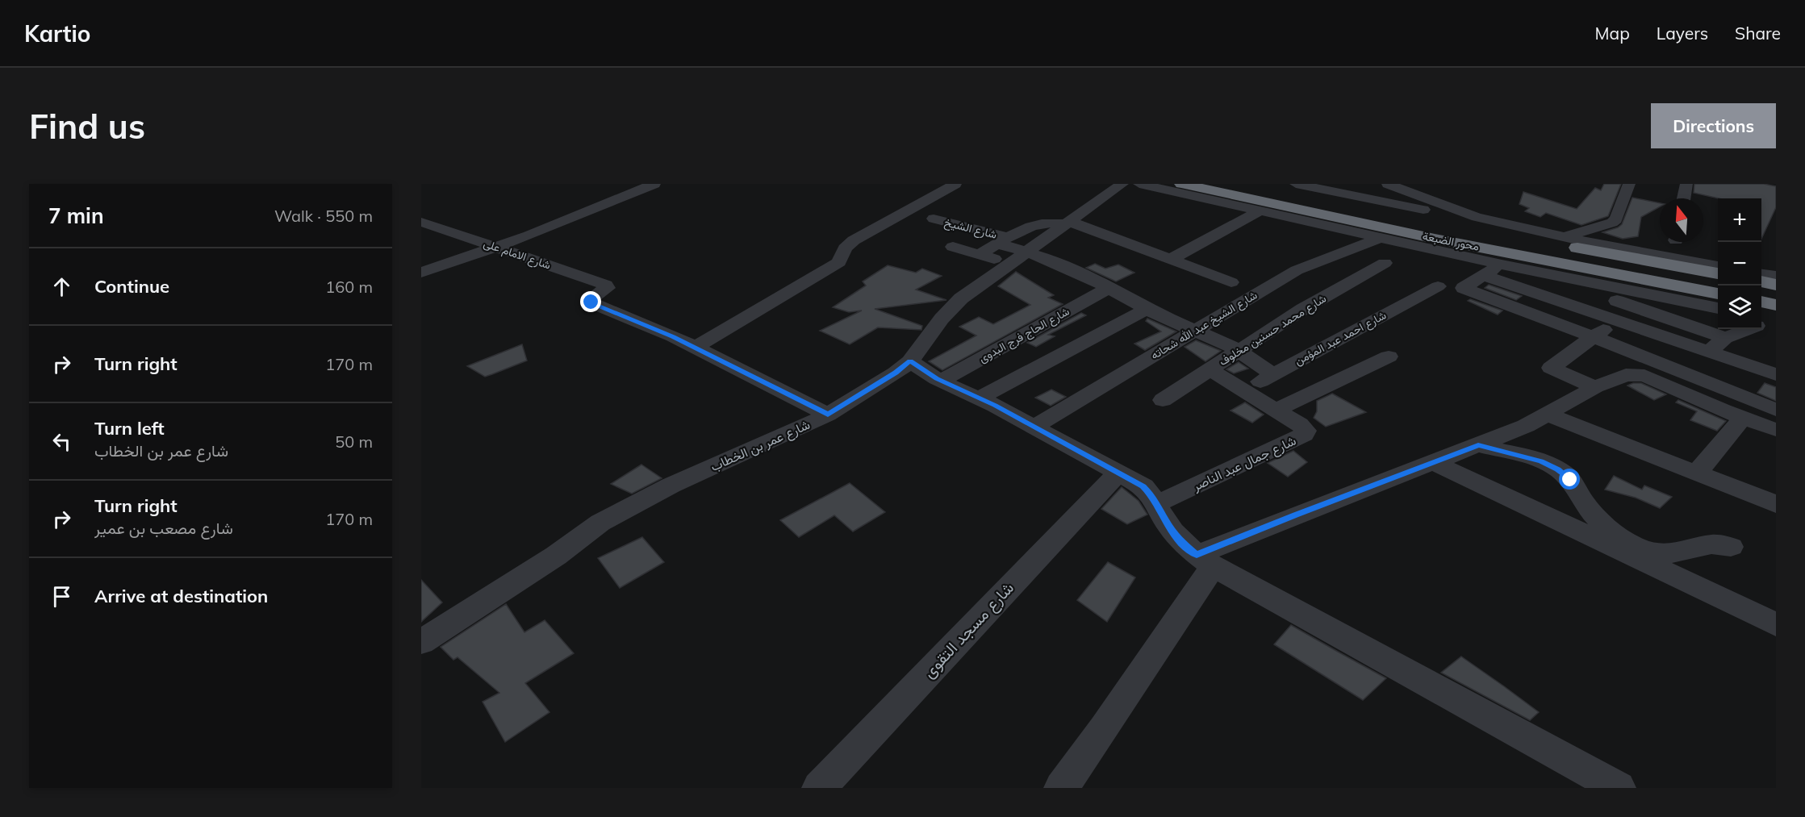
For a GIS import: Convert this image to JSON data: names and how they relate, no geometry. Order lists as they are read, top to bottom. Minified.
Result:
{"streets":{"highway":["محور الضبعة"],"street":["شارع الشيخ","شارع الامام على","شارع الشيخ عبد الله شحاته","شارع محمد حسنين مخلوف","شارع الحاج فرج البدوى","شارع احمد عبد المؤمن","شارع عمر بن الخطاب","شارع جمال عبد الناصر","شارع مسجد التقوى"]},"crossings":[["شارع الشيخ","شارع عمر بن الخطاب"],["شارع محمد حسنين مخلوف","شارع جمال عبد الناصر"],["شارع احمد عبد المؤمن","شارع جمال عبد الناصر"]],"north":"top","page":{"header":"Kartio","nav":["Map","Layers","Share"],"buttons":"Directions","title":"Find us","heading":["7 min","Walk · 550 m"],"map_buttons":["+","−"],"list":[["Continue","160 m"],["Turn right","170 m"],["Turn left","شارع عمر بن الخطاب","50 m"],["Turn right","شارع مصعب بن عمير","170 m"],"Arrive at destination"]}}
